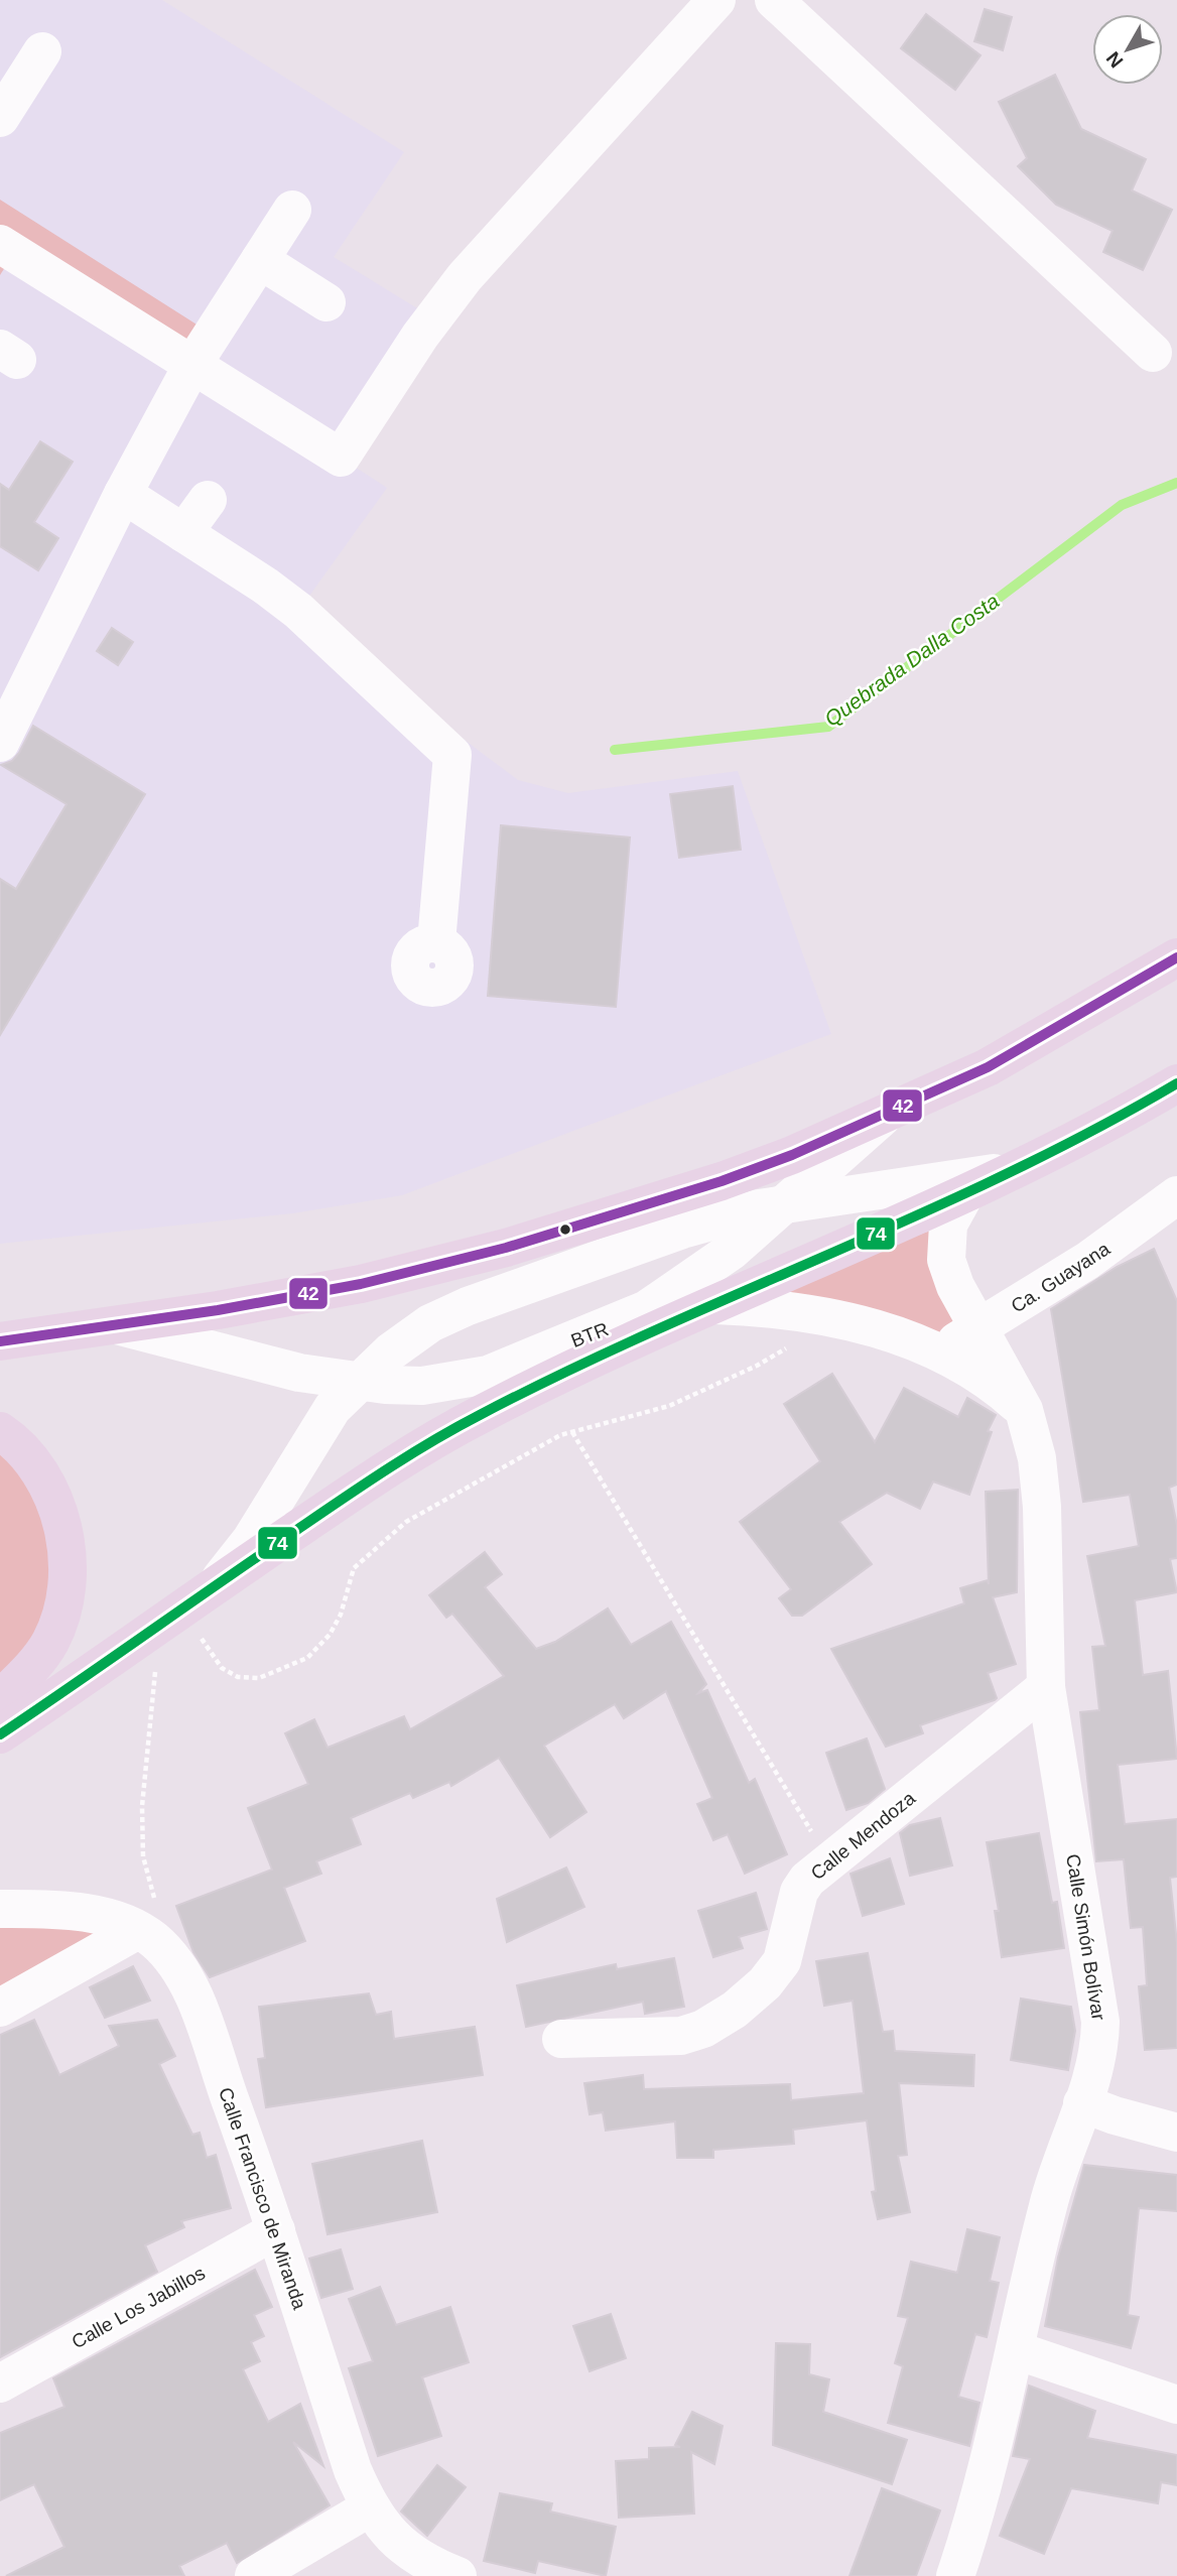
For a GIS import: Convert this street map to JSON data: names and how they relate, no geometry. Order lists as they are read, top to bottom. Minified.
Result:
{"streets":{"street":["Ca. Guayana","BTR","Calle Mendoza","Calle Simón Bolívar","Calle Francisco de Miranda","Calle Los Jabillos"]},"crossings":[["Ca. Guayana","Calle Simón Bolívar"],["Calle Mendoza","Calle Simón Bolívar"],["Calle Francisco de Miranda","Calle Los Jabillos"]],"water":["Quebrada Dalla Costa"],"lines":["transit line 42","transit line 74"],"north":"bottom left"}
